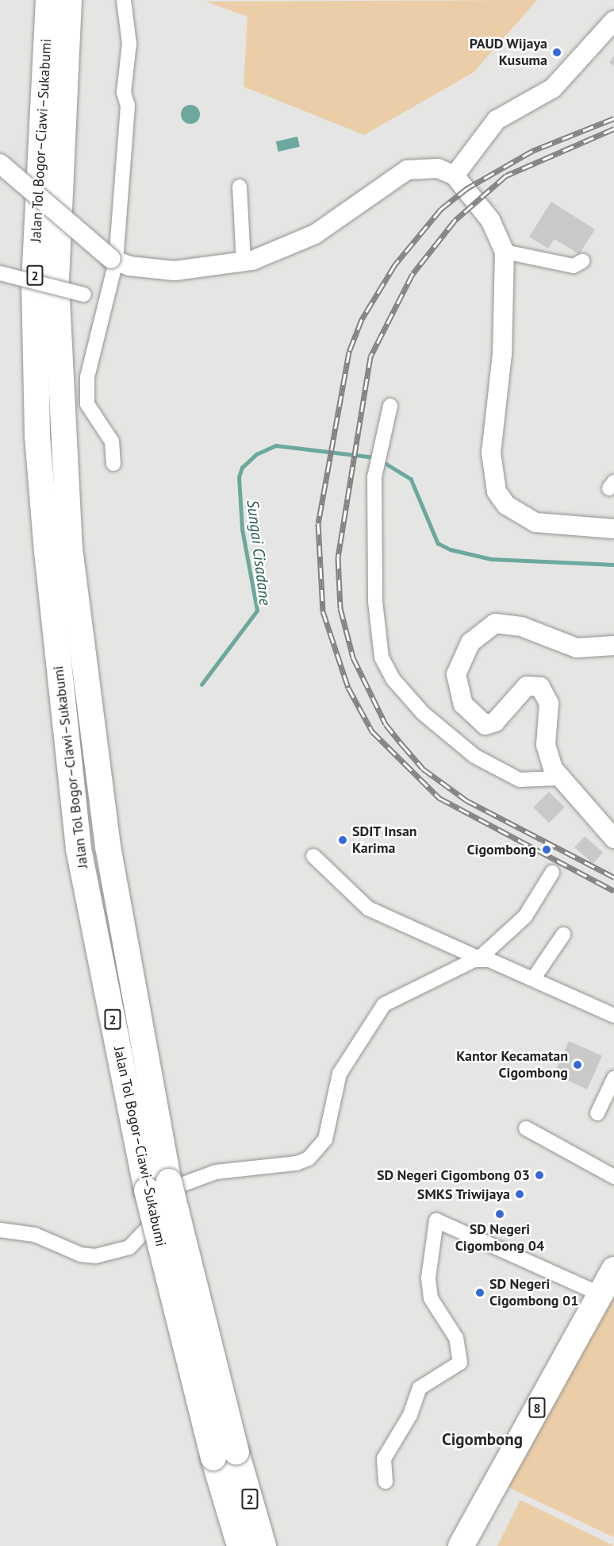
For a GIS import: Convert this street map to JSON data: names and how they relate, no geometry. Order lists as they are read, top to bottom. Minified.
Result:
{"streets":{"highway":["Jalan Tol Bogor–Ciawi–Sukabumi","2","8"]},"districts":["Cigombong"],"water":["Sungai Cisadane"],"places":["PAUD Wijaya Kusuma","SDIT Insan Karima","Cigombong","Kantor Kecamatan Cigombong","SD Negeri Cigombong 03","SMKS Triwijaya","SD Negeri Cigombong 04","SD Negeri Cigombong 01"]}
